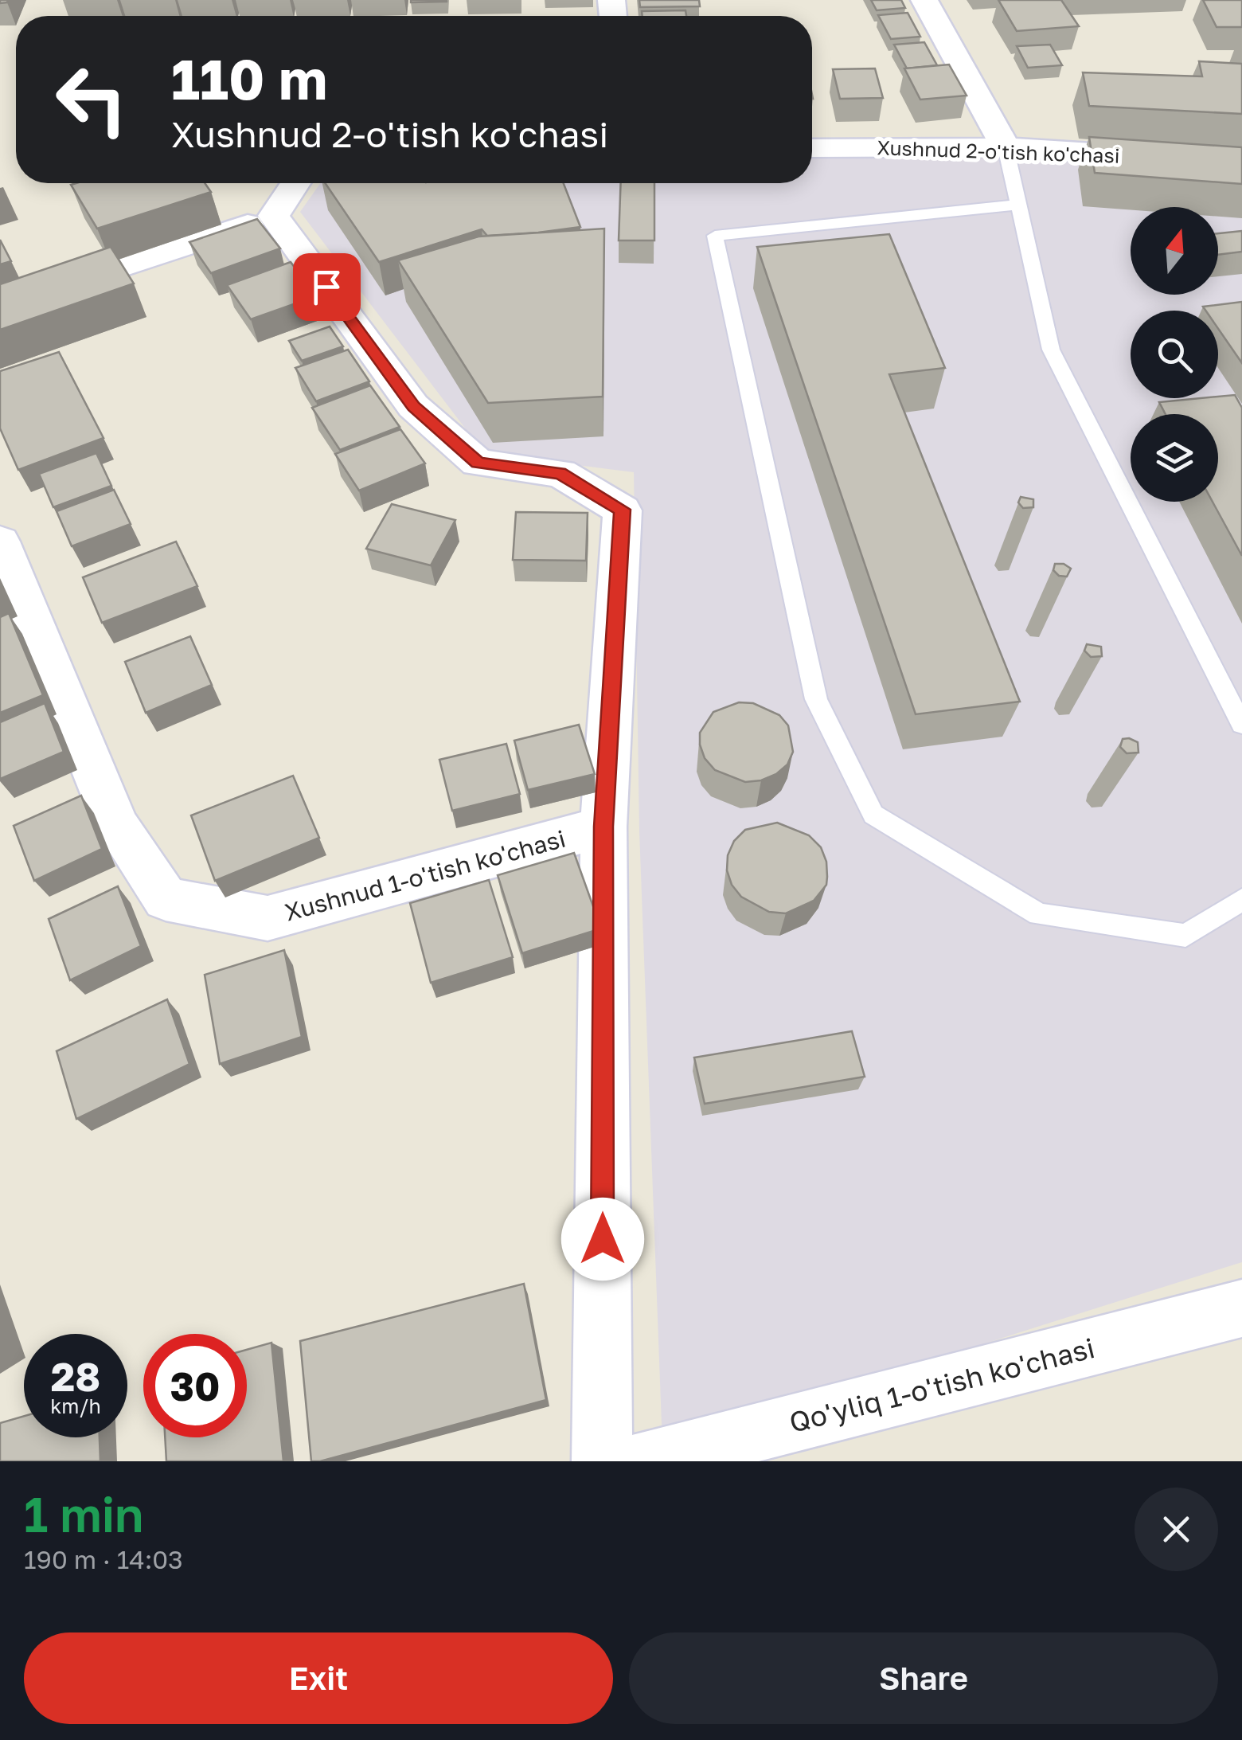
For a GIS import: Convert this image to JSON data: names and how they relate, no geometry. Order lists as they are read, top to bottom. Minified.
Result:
{"streets":{"street":["Xushnud 2-o'tish ko'chasi","Xushnud 1-o'tish ko'chasi","Qo'yliq 1-o'tish ko'chasi"]},"north":"top","page":{"turn":["110 m","Xushnud 2-o'tish ko'chasi"],"speed":"28 km/h","limit":"30","heading":["1 min","190 m · 14:03"],"buttons":["Exit","Share"]}}
